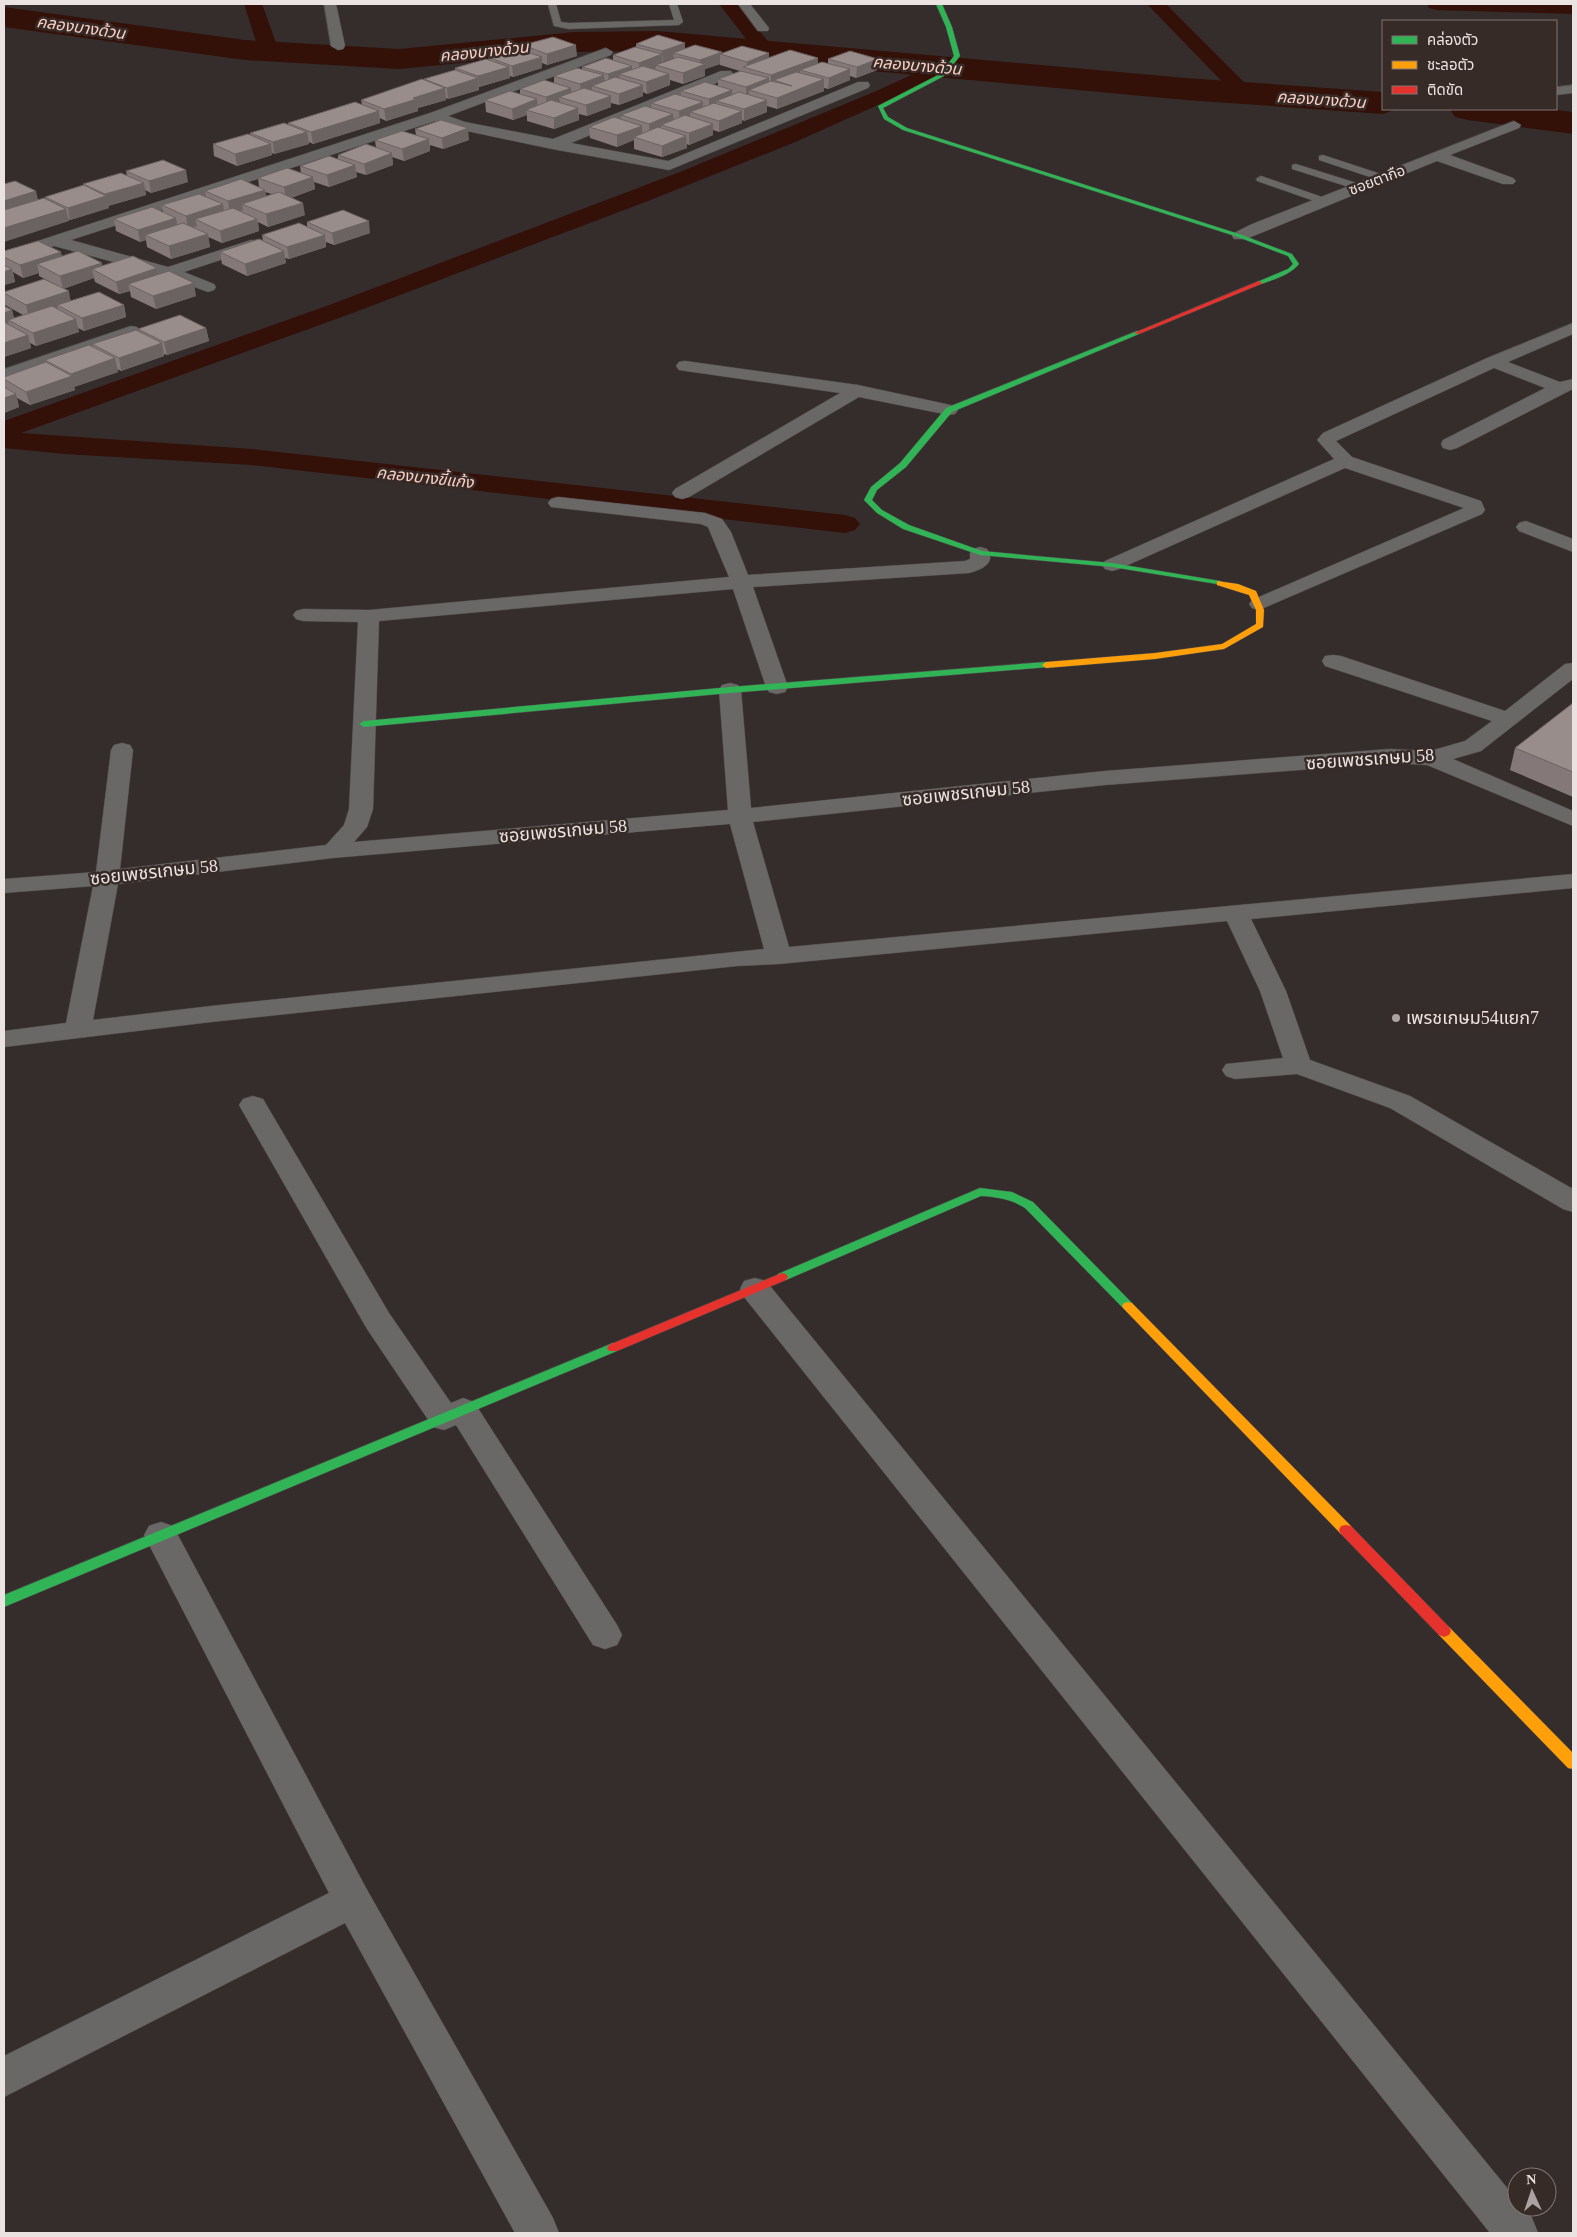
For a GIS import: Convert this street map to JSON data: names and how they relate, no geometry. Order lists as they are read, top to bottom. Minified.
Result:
{"streets":{"street":["ซอยตากือ","ซอยเพชรเกษม 58"]},"water":["คลองบางด้วน","คลองบางขี้แก้ง"],"places":["เพรชเกษม54แยก7"],"legend":["คล่องตัว","ชะลอตัว","ติดขัด"],"north":"top"}
